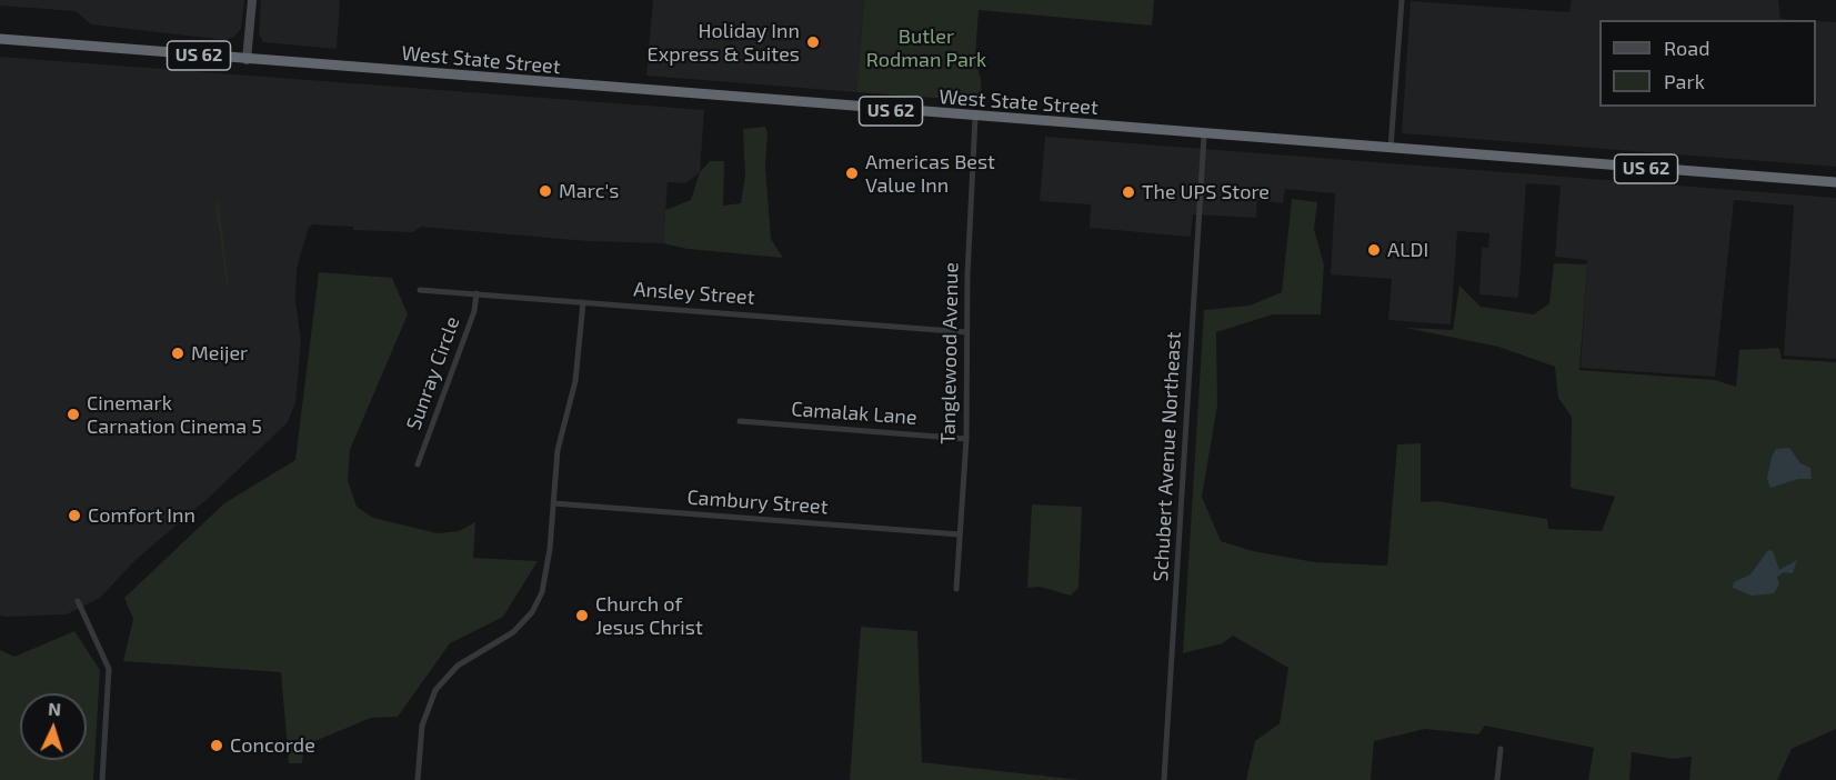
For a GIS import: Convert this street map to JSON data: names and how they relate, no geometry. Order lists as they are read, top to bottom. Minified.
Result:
{"streets":{"highway":["US 62","West State Street"],"street":["Ansley Street","Tanglewood Avenue","Sunray Circle","Camalak Lane","Schubert Avenue Northeast","Cambury Street"]},"crossings":[["West State Street","Tanglewood Avenue"],["West State Street","Schubert Avenue Northeast"],["Ansley Street","Tanglewood Avenue"],["Ansley Street","Sunray Circle"],["Tanglewood Avenue","Camalak Lane"],["Tanglewood Avenue","Cambury Street"]],"parks":["Butler Rodman Park"],"places":["Holiday Inn Express & Suites","Americas Best Value Inn","Marc's","The UPS Store","ALDI","Meijer","Cinemark Carnation Cinema 5","Comfort Inn","Church of Jesus Christ","Concorde"],"legend":["Road","Park"],"north":"top"}
